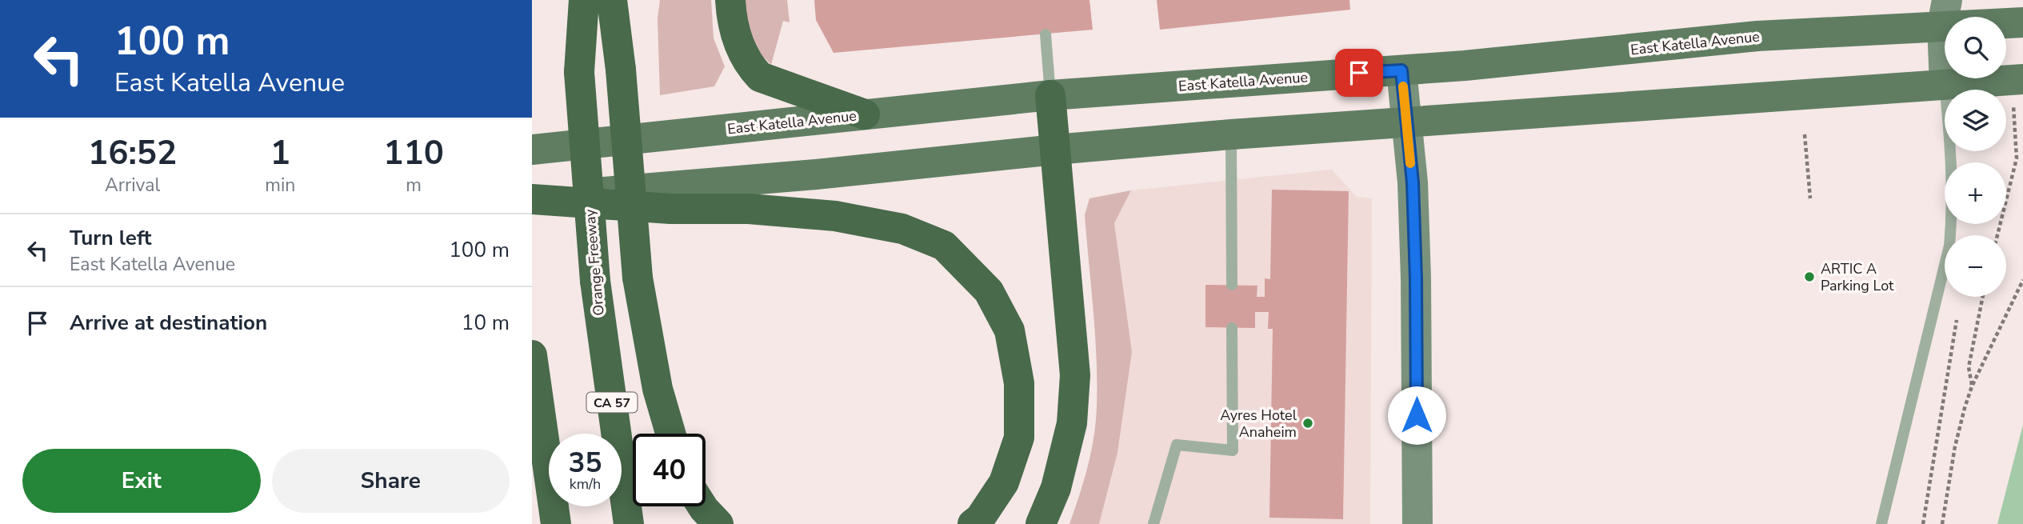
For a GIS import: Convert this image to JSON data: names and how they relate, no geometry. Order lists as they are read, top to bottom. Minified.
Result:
{"streets":{"highway":["Orange Freeway","CA 57"],"main road":["East Katella Avenue"]},"places":["ARTIC A Parking Lot","Ayres Hotel Anaheim"],"page":{"turn":["100 m","East Katella Avenue"],"map_buttons":["+","−"],"eta":["16:52","Arrival","1","min","110","m"],"list":[{"name":"Turn left","note":"East Katella Avenue","value":"100 m"},{"name":"Arrive at destination","value":"10 m"}],"speed":"35 km/h","limit":"40","buttons":["Exit","Share"]}}
